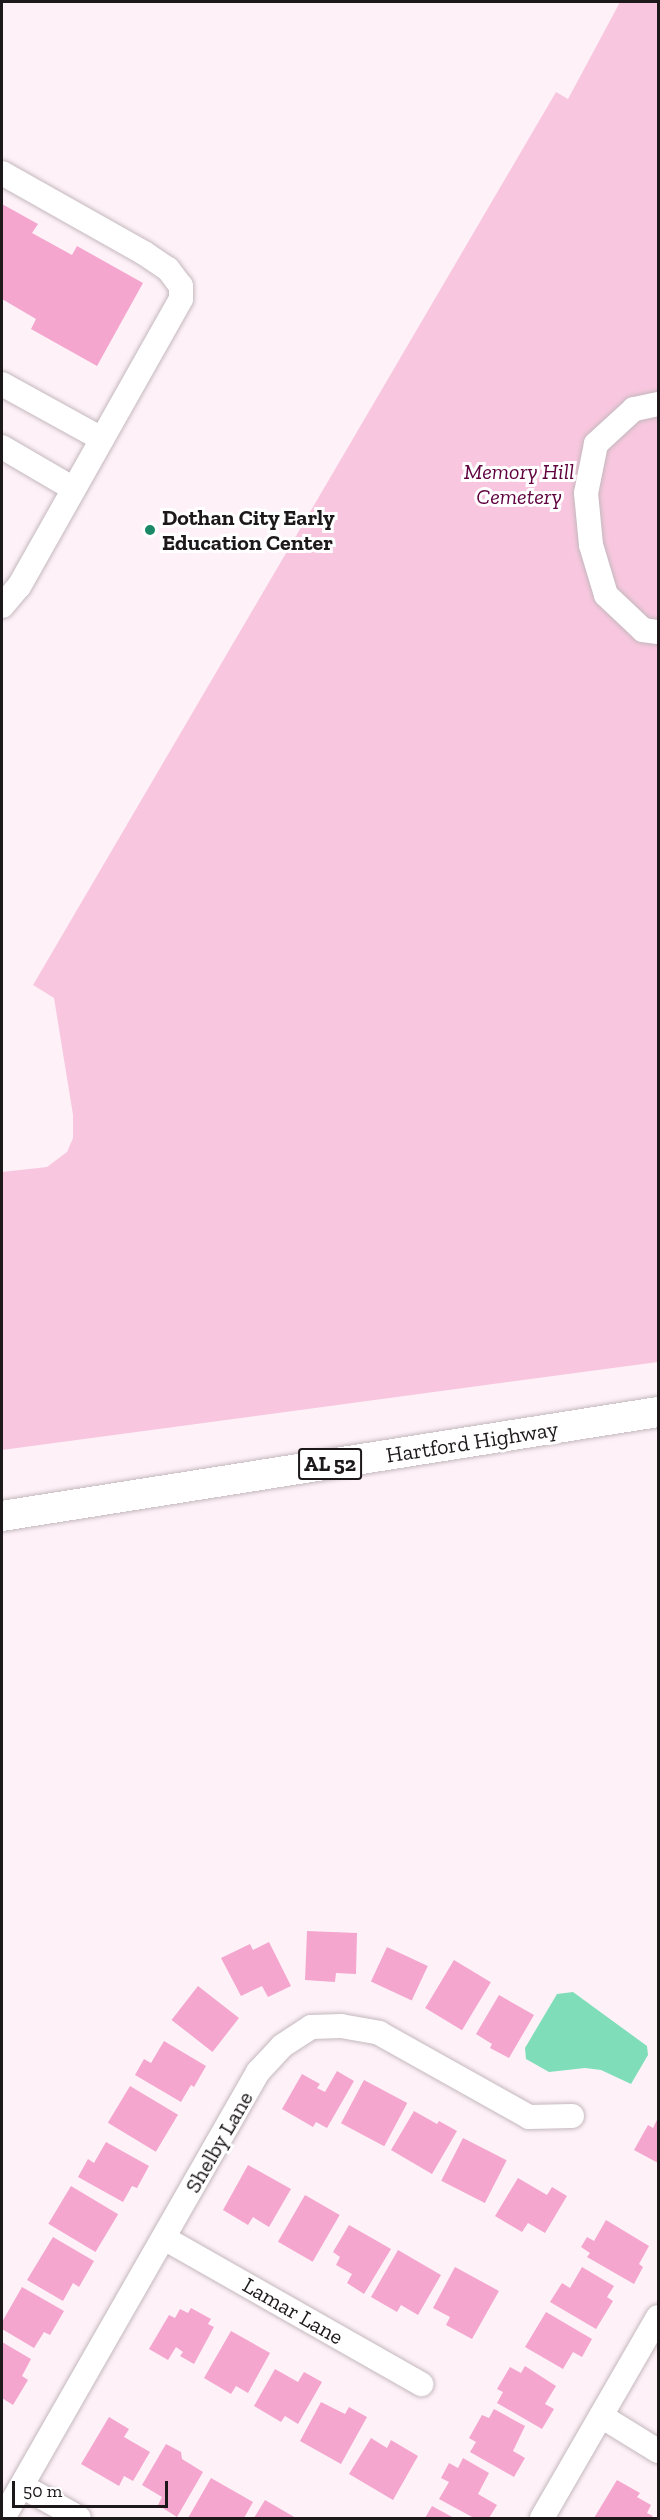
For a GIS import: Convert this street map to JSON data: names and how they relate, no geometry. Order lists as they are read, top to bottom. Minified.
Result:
{"streets":{"main road":["Hartford Highway","AL 52"],"street":["Shelby Lane","Lamar Lane"]},"crossings":[["Shelby Lane","Lamar Lane"]],"parks":["Memory Hill Cemetery"],"places":["Dothan City Early Education Center"],"scale_bar":"50 m"}
